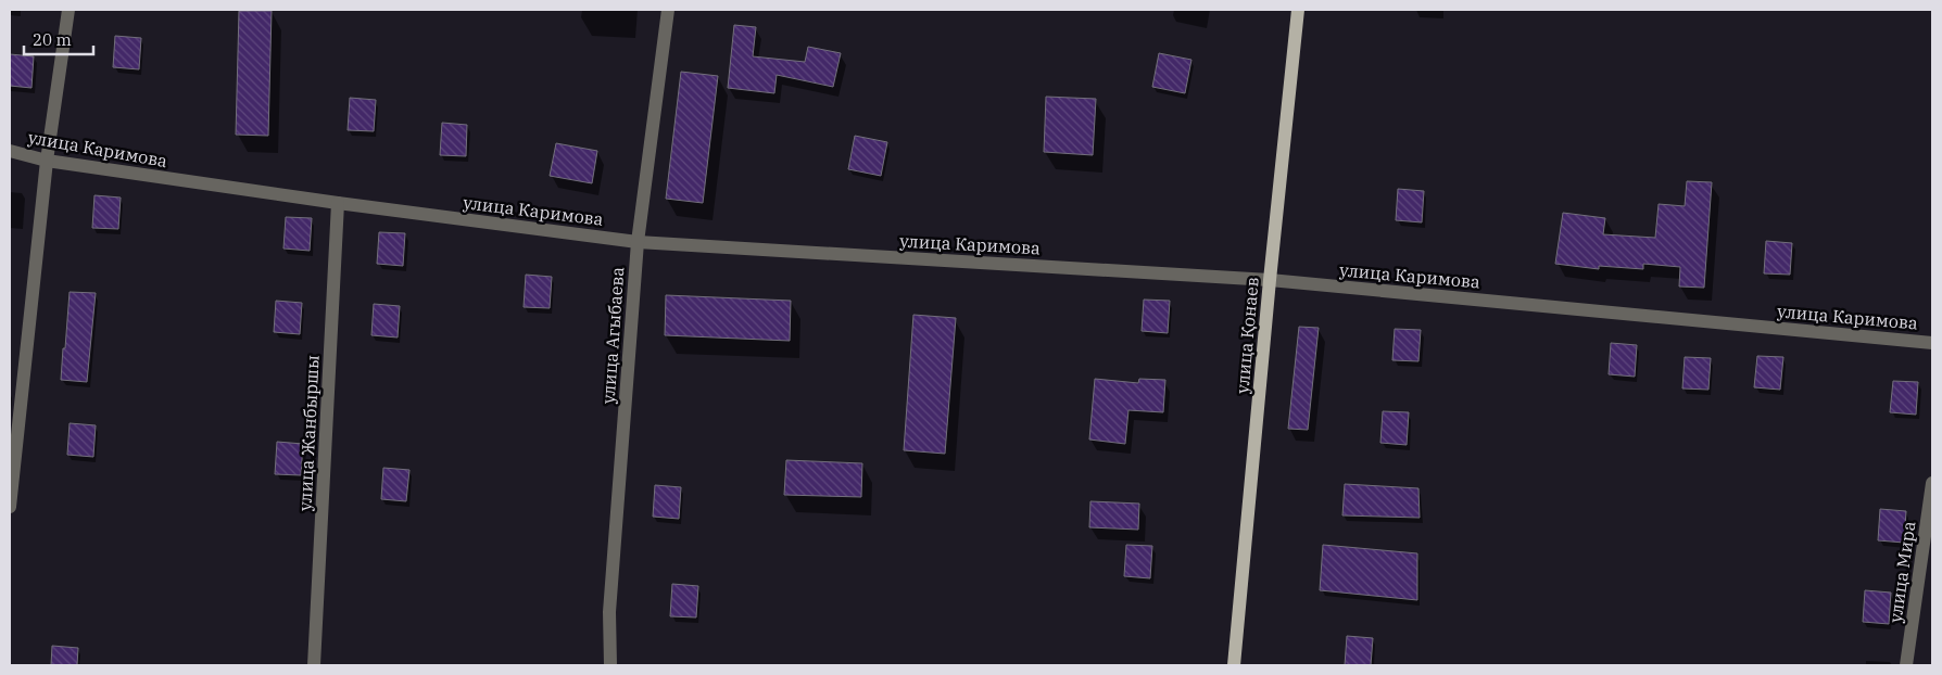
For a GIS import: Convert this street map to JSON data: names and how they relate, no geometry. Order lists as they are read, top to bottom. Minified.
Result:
{"streets":{"main road":["улица Қонаев"],"street":["улица Каримова","улица Агыбаева","улица Жанбыршы","улица Мира"]},"crossings":[["улица Каримова","улица Агыбаева"],["улица Каримова","улица Қонаев"],["улица Каримова","улица Жанбыршы"]],"scale_bar":"20 m"}
